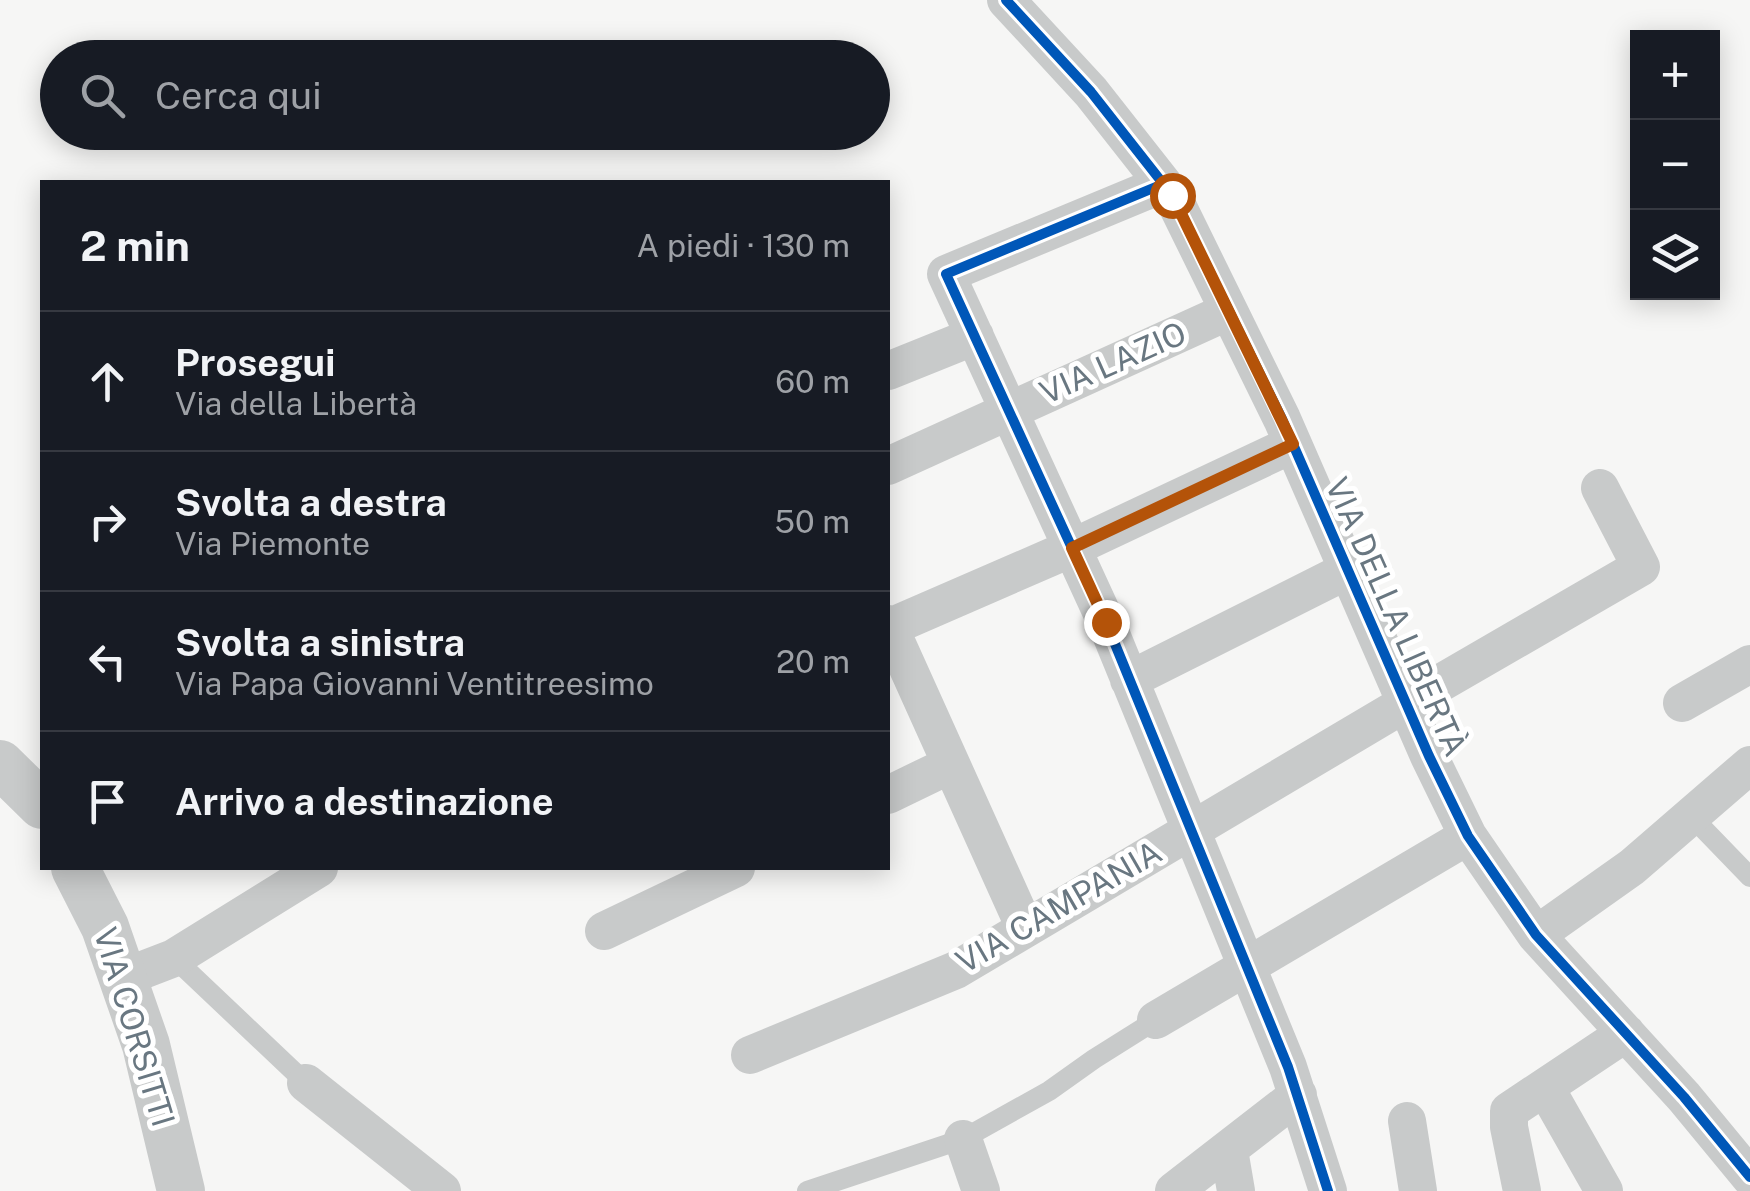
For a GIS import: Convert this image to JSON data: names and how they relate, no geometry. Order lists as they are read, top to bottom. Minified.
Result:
{"streets":{"street":["VIA LAZIO","VIA DELLA LIBERTÀ","VIA CAMPANIA","VIA CORSITTI"]},"crossings":[["VIA LAZIO","VIA DELLA LIBERTÀ"],["VIA DELLA LIBERTÀ","VIA CAMPANIA"]],"page":{"map_buttons":["+","−"],"search":"Cerca qui","heading":["2 min","A piedi · 130 m"],"list":[["Prosegui","Via della Libertà","60 m"],["Svolta a destra","Via Piemonte","50 m"],["Svolta a sinistra","Via Papa Giovanni Ventitreesimo","20 m"],"Arrivo a destinazione"]}}
